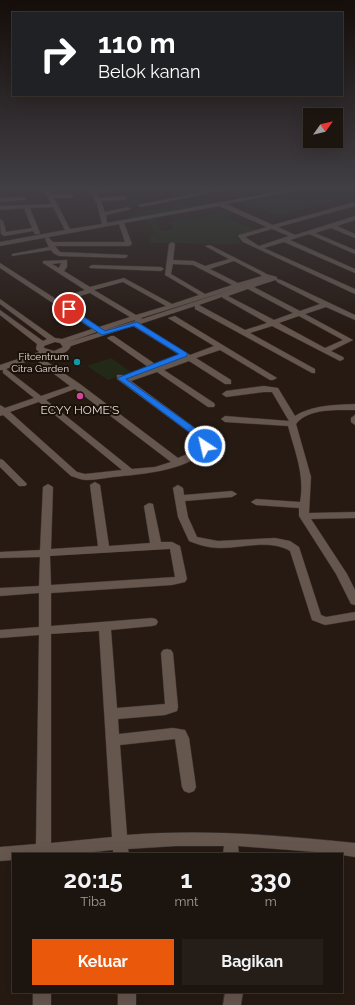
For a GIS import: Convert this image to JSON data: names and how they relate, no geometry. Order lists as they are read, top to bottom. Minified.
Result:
{"places":["Fitcentrum Citra Garden","ECYY HOME'S"],"north":"top right","page":{"turn":["110 m","Belok kanan"],"eta":["20:15","Tiba","1","mnt","330","m"],"buttons":["Keluar","Bagikan"]}}
